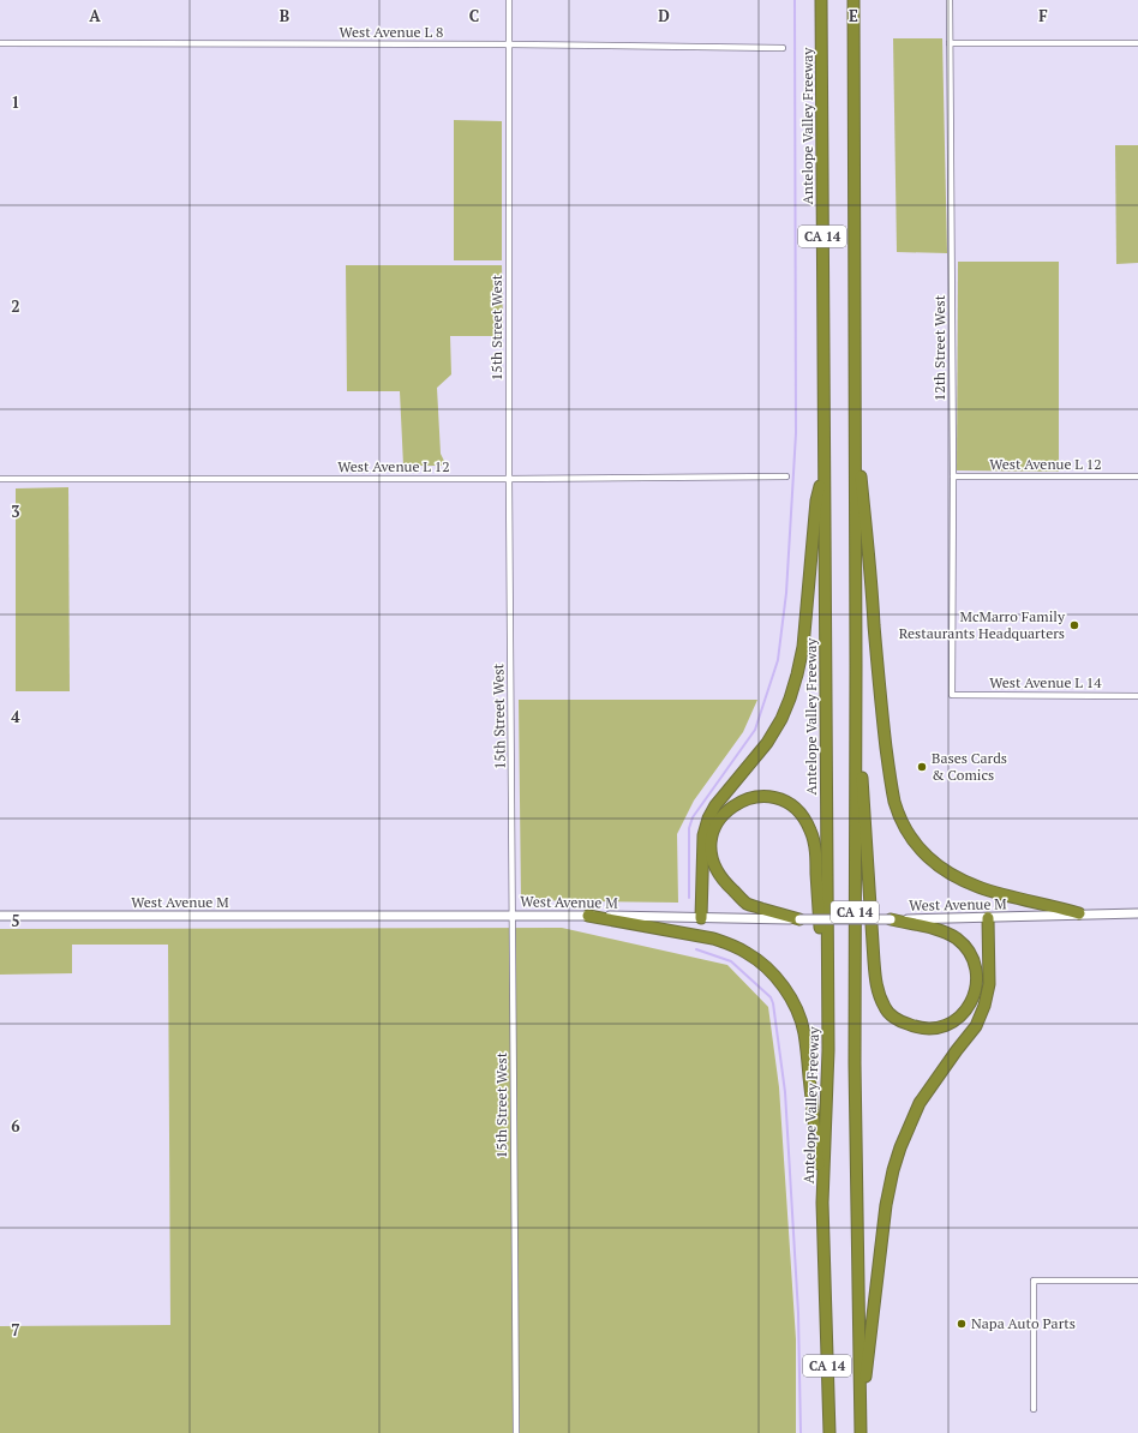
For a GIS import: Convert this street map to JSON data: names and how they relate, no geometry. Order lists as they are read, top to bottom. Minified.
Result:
{"streets":{"highway":["Antelope Valley Freeway","CA 14"],"main road":["West Avenue M"],"street":["West Avenue L 8","15th Street West","12th Street West","West Avenue L 12","West Avenue L 14"]},"crossings":[["West Avenue L 8","15th Street West"],["15th Street West","West Avenue L 12"],["15th Street West","West Avenue M"],["12th Street West","West Avenue L 12"],["12th Street West","West Avenue L 14"]],"places":["McMarro Family Restaurants Headquarters","Bases Cards & Comics","Napa Auto Parts"],"grid":{"columns":["A","B","C","D","E","F"],"rows":["1","2","3","4","5","6","7"]}}
